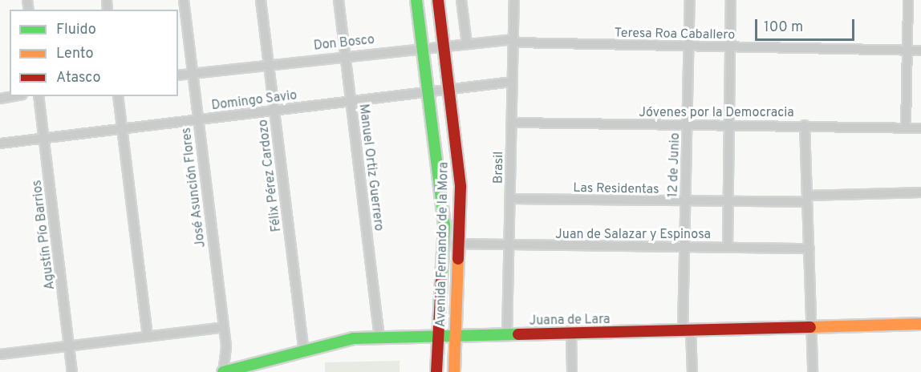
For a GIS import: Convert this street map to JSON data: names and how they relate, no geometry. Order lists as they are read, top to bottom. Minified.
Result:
{"streets":{"main road":["Avenida Fernando de la Mora","Juana de Lara"],"street":["Teresa Roa Caballero","Don Bosco","Domingo Savio","Jóvenes por la Democracia","12 de Junio","Manuel Ortiz Guerrero","Brasil","Félix Pérez Cardozo","José Asunción Flores","Las Residentas","Agustín Pío Barrios","Juan de Salazar y Espinosa"]},"crossings":[["Teresa Roa Caballero","Don Bosco"],["Teresa Roa Caballero","12 de Junio"],["Teresa Roa Caballero","Brasil"],["Don Bosco","Manuel Ortiz Guerrero"],["Don Bosco","Brasil"],["Don Bosco","Félix Pérez Cardozo"],["Don Bosco","José Asunción Flores"],["Don Bosco","Avenida Fernando de la Mora"],["Domingo Savio","Manuel Ortiz Guerrero"],["Domingo Savio","Brasil"],["Domingo Savio","Félix Pérez Cardozo"],["Domingo Savio","José Asunción Flores"],["Domingo Savio","Agustín Pío Barrios"],["Domingo Savio","Avenida Fernando de la Mora"],["Jóvenes por la Democracia","12 de Junio"],["Jóvenes por la Democracia","Brasil"],["12 de Junio","Las Residentas"],["12 de Junio","Juan de Salazar y Espinosa"],["12 de Junio","Juana de Lara"],["Manuel Ortiz Guerrero","Juana de Lara"],["Brasil","Las Residentas"],["Brasil","Juan de Salazar y Espinosa"],["Brasil","Juana de Lara"],["Félix Pérez Cardozo","Juana de Lara"],["José Asunción Flores","Juana de Lara"],["Juan de Salazar y Espinosa","Avenida Fernando de la Mora"],["Avenida Fernando de la Mora","Juana de Lara"]],"legend":["Fluido","Lento","Atasco"],"scale_bar":"100 m"}
